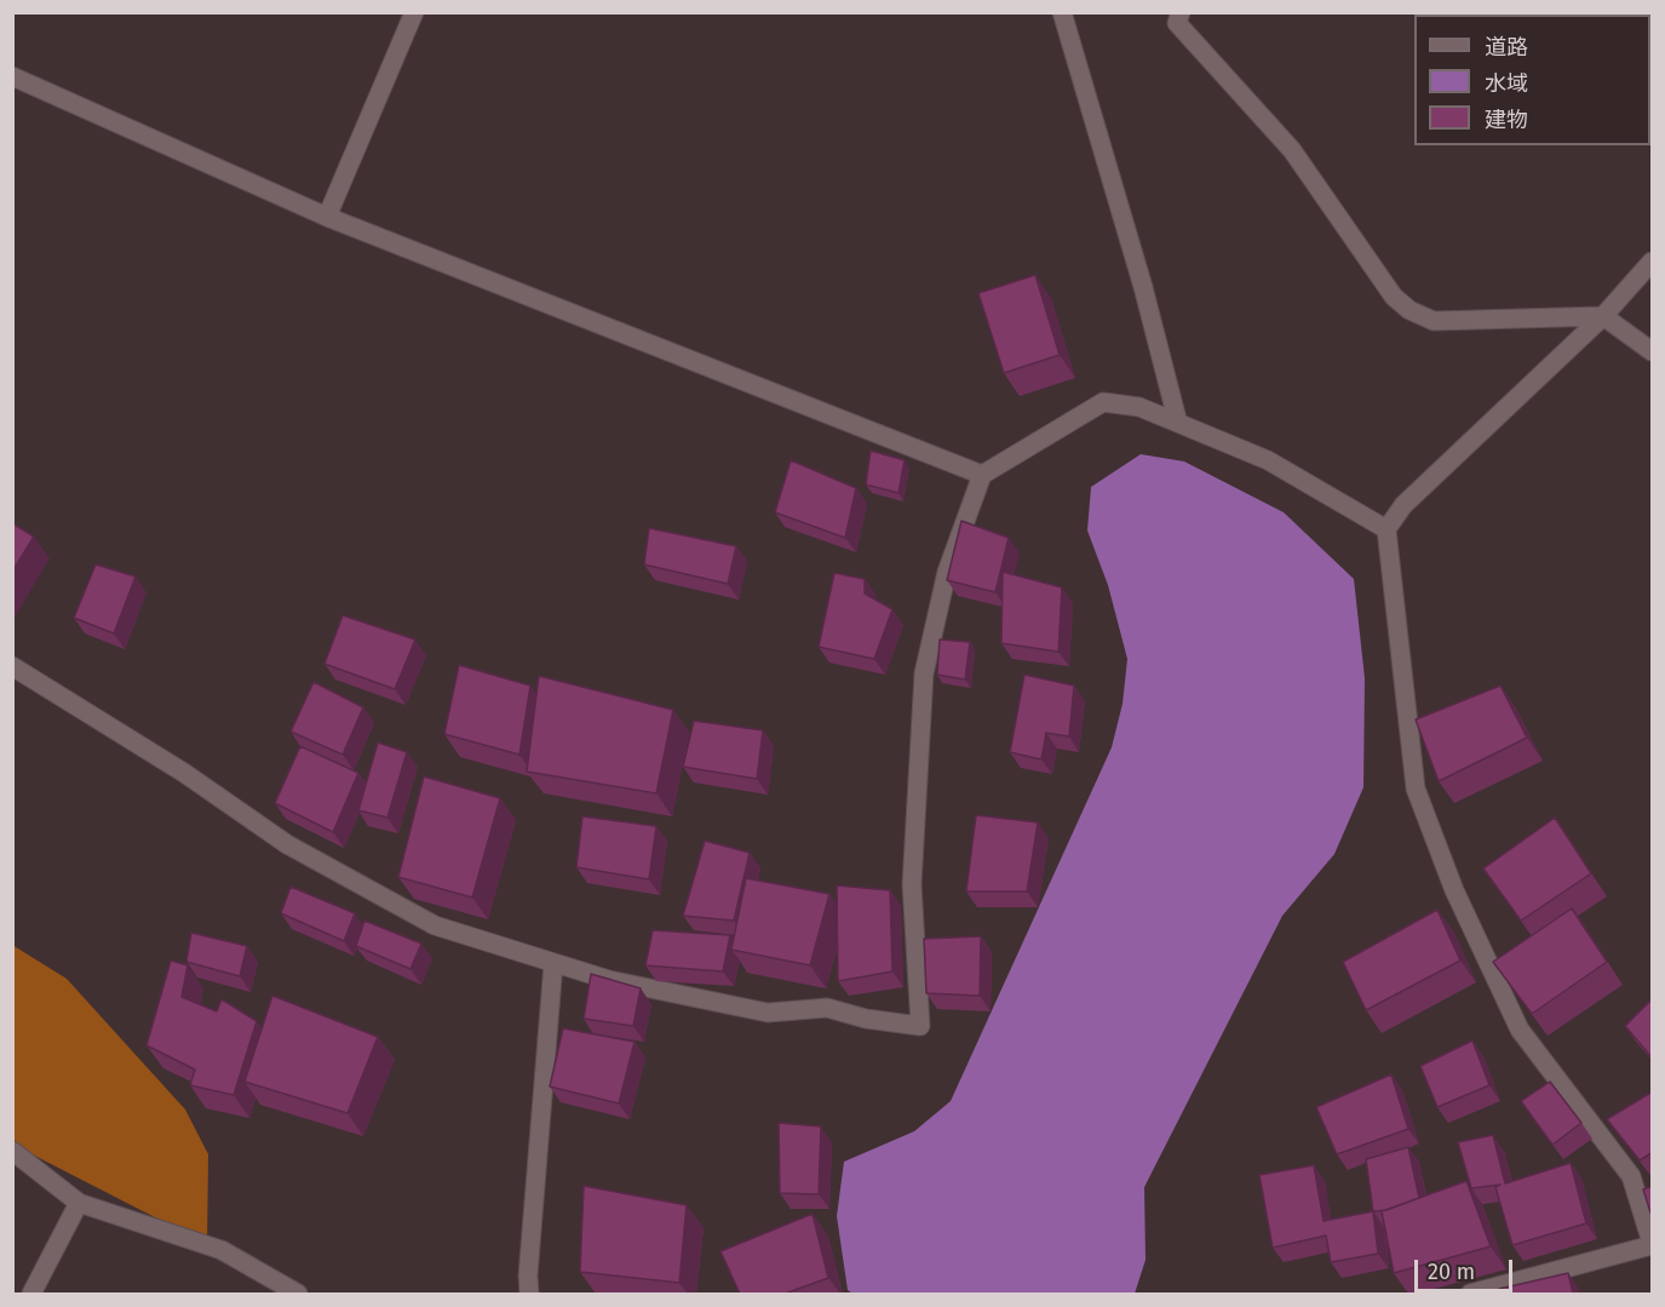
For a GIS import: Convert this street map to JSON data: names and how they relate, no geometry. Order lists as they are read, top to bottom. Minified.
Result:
{"legend":["道路","水域","建物"],"scale_bar":"20 m"}
